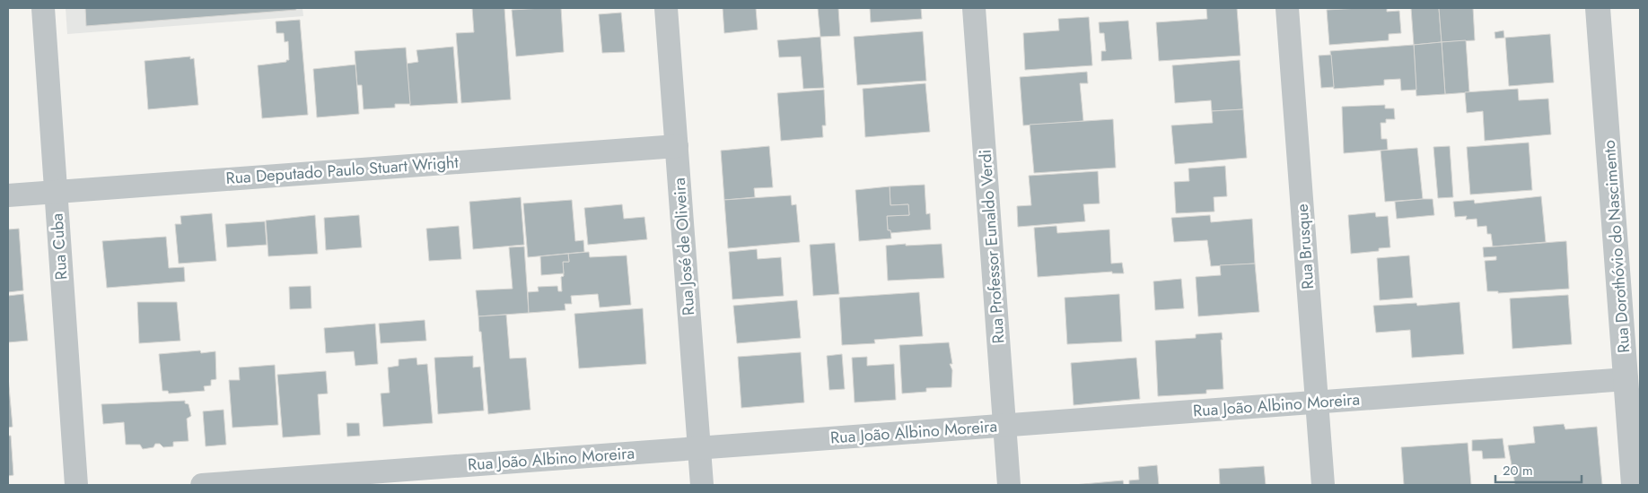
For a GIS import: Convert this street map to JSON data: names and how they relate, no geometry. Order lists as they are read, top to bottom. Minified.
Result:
{"streets":{"street":["Rua Deputado Paulo Stuart Wright","Rua Cuba","Rua José de Oliveira","Rua Professor Eunaldo Verdi","Rua Brusque","Rua Dorothóvio do Nascimento","Rua João Albino Moreira"]},"crossings":[["Rua Deputado Paulo Stuart Wright","Rua Cuba"],["Rua Deputado Paulo Stuart Wright","Rua José de Oliveira"],["Rua José de Oliveira","Rua João Albino Moreira"],["Rua Professor Eunaldo Verdi","Rua João Albino Moreira"],["Rua Brusque","Rua João Albino Moreira"],["Rua Dorothóvio do Nascimento","Rua João Albino Moreira"]],"scale_bar":"20 m"}
